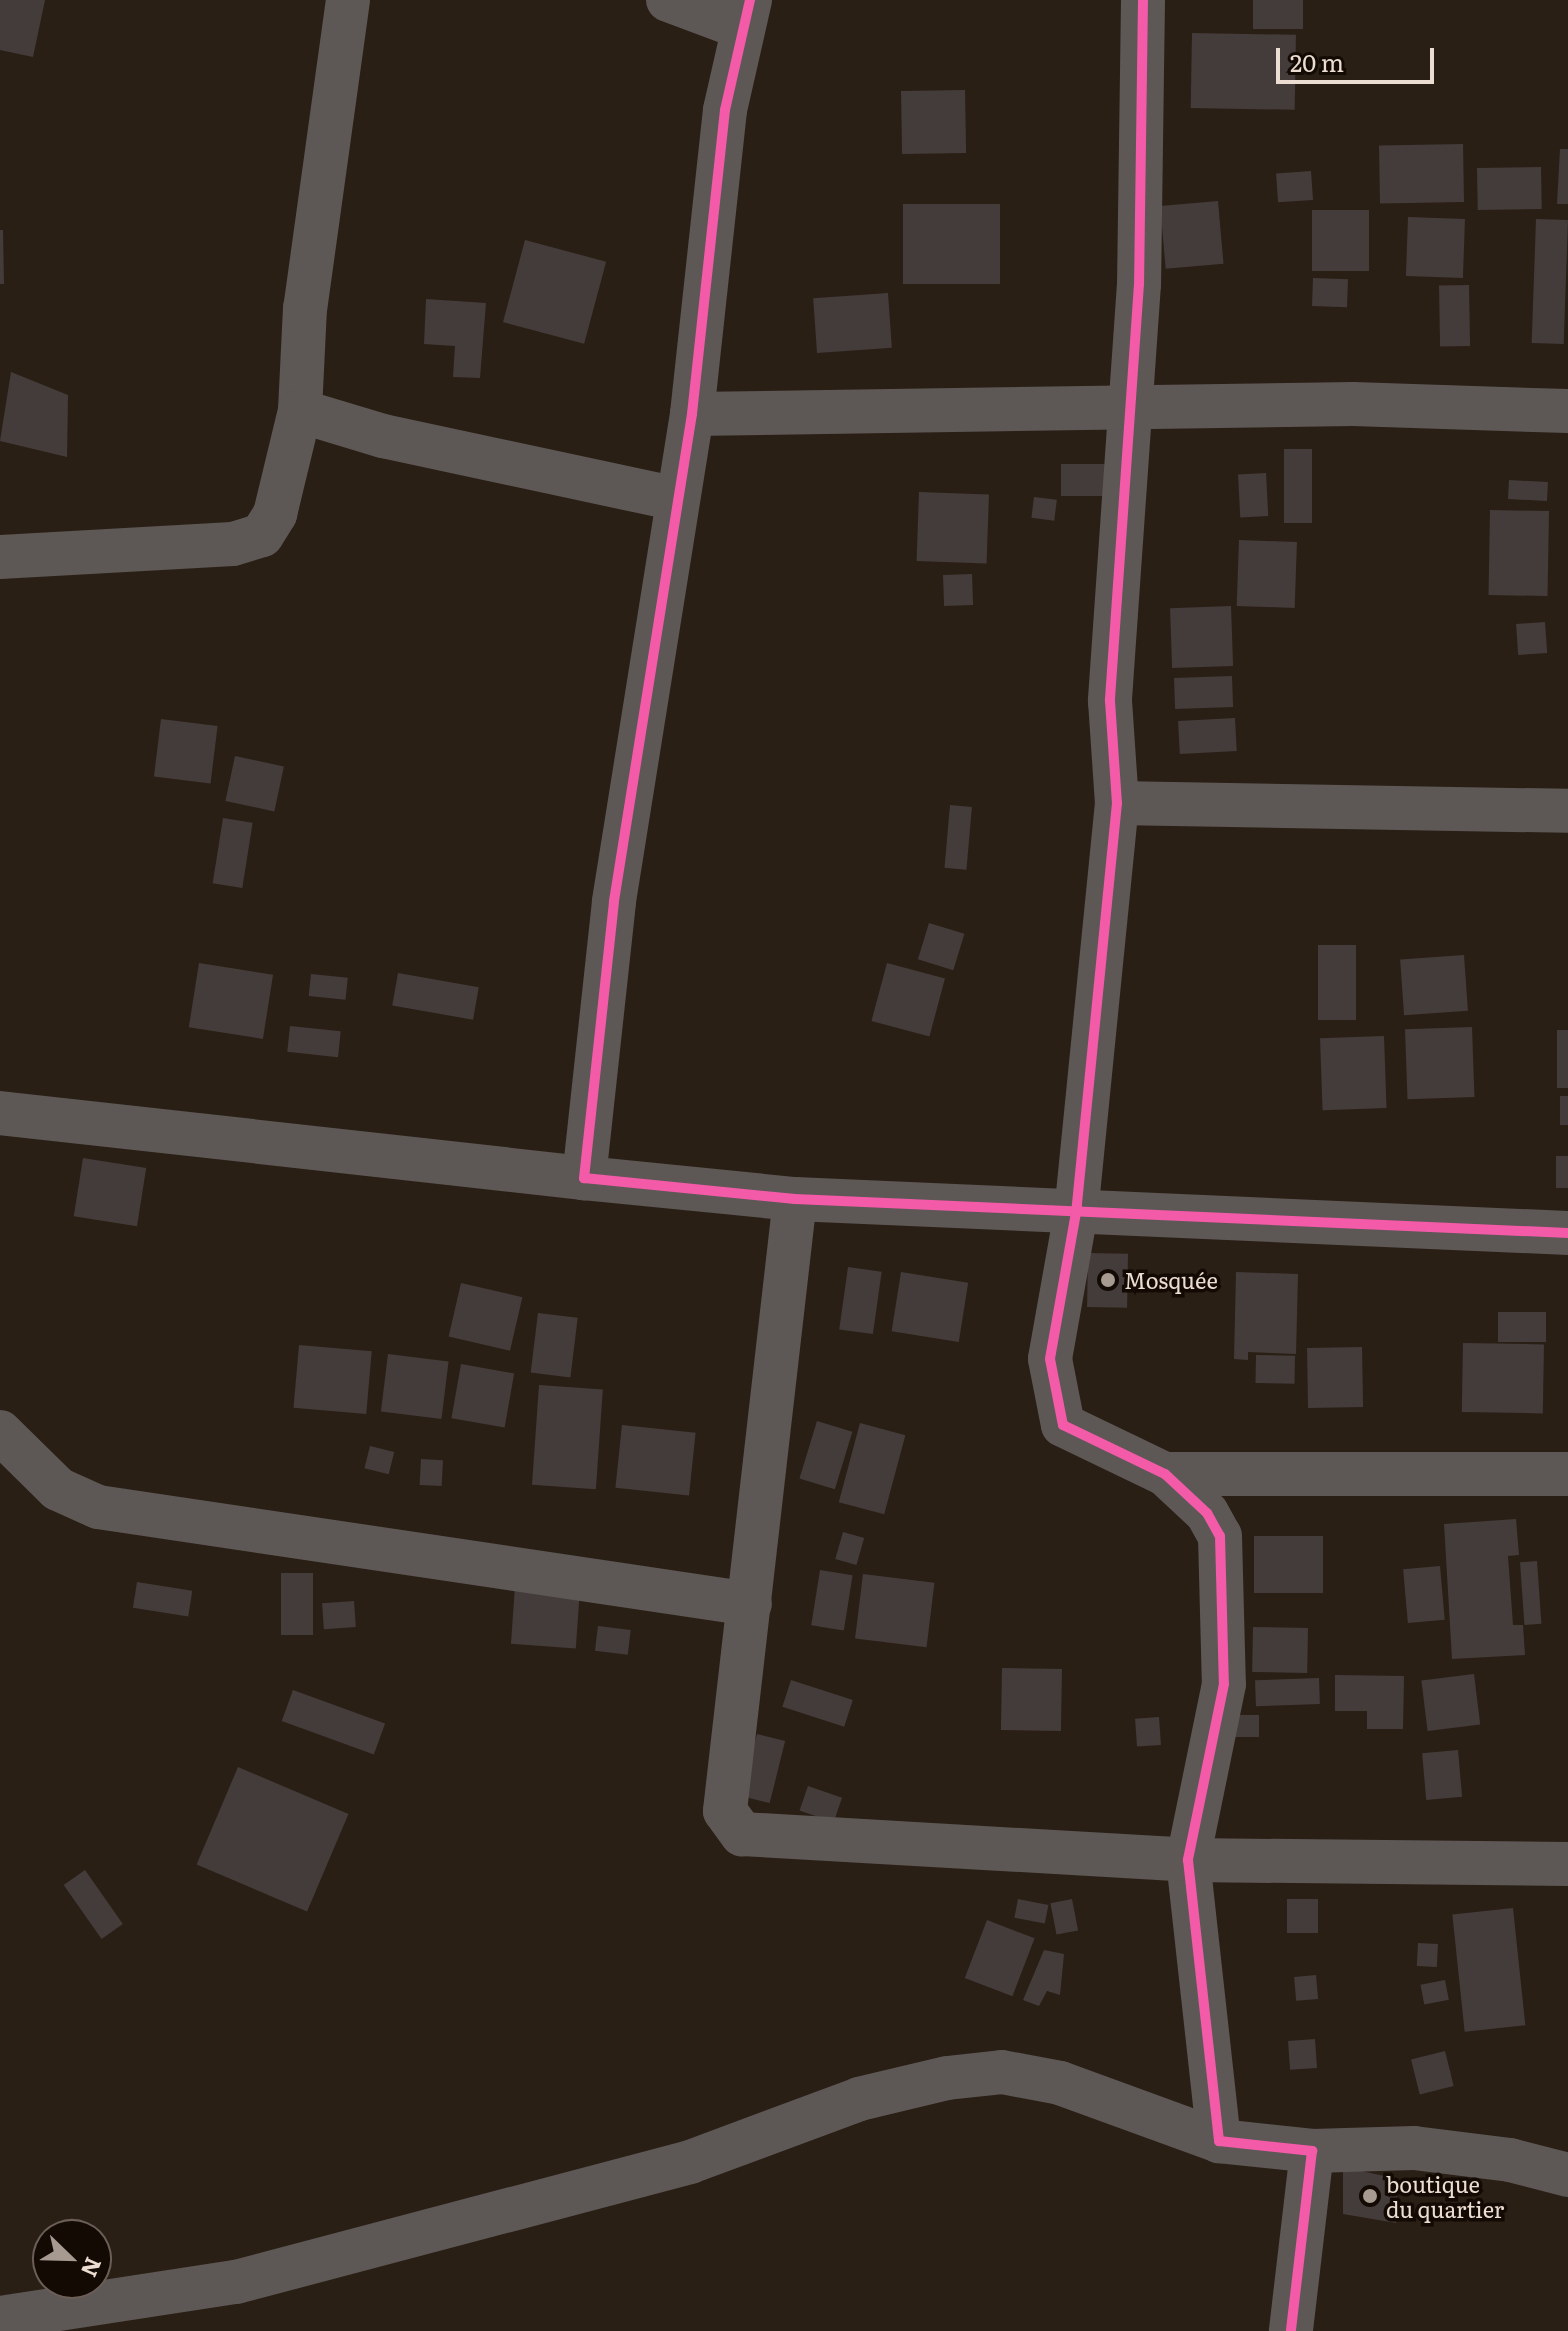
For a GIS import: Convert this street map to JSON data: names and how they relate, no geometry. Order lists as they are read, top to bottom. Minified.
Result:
{"places":["Mosquée","boutique du quartier"],"scale_bar":"20 m","north":"bottom right"}
